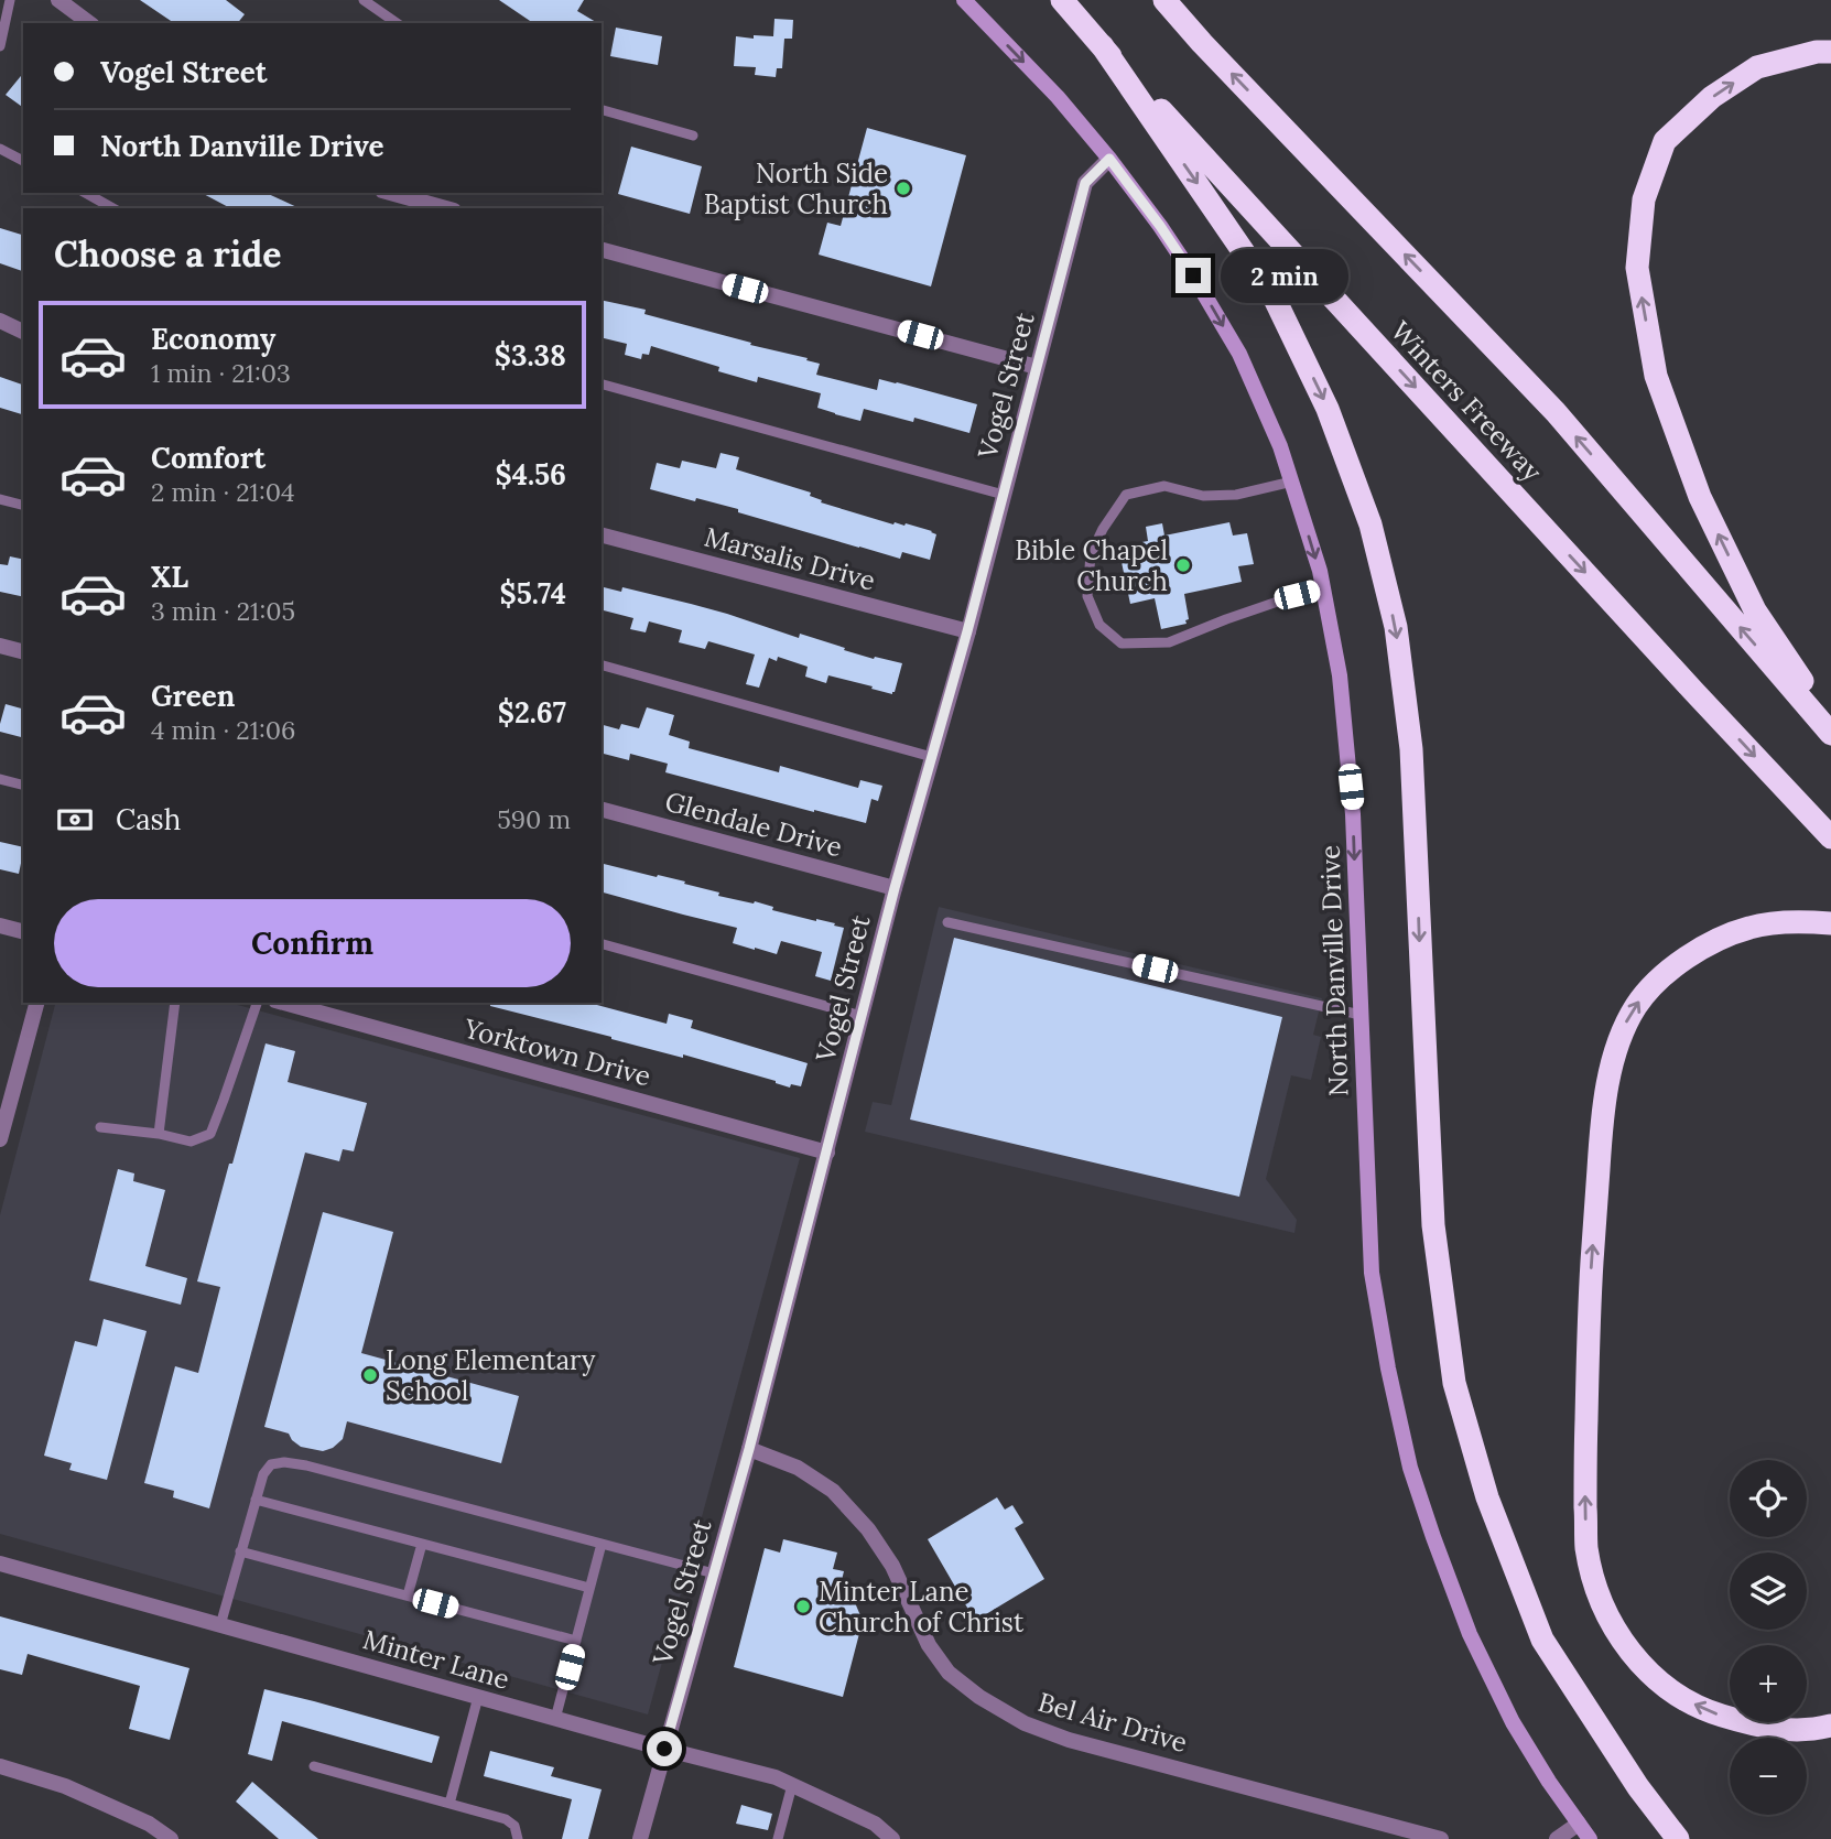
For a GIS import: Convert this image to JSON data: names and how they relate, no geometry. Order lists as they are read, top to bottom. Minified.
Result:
{"streets":{"highway":["Winters Freeway"],"main road":["North Danville Drive"],"street":["Vogel Street","Marsalis Drive","Glendale Drive","Yorktown Drive","Minter Lane","Bel Air Drive"]},"crossings":[["Vogel Street","Marsalis Drive"],["Vogel Street","Glendale Drive"],["Vogel Street","North Danville Drive"],["Vogel Street","Yorktown Drive"],["Vogel Street","Minter Lane"],["Vogel Street","Bel Air Drive"]],"one_way":["North Danville Drive"],"places":["North Side Baptist Church","Bible Chapel Church","Long Elementary School","Minter Lane Church of Christ"],"page":{"banner":["Vogel Street","North Danville Drive"],"heading":"Choose a ride","bubble":"2 min","list":[{"name":"Economy","note":"1 min · 21:03","value":"$3.38"},{"name":"Comfort","note":"2 min · 21:04","value":"$4.56"},{"name":"XL","note":"3 min · 21:05","value":"$5.74"},{"name":"Green","note":"4 min · 21:06","value":"$2.67"}],"pay":["Cash","590 m"],"buttons":"Confirm","map_buttons":["+","−"]}}
